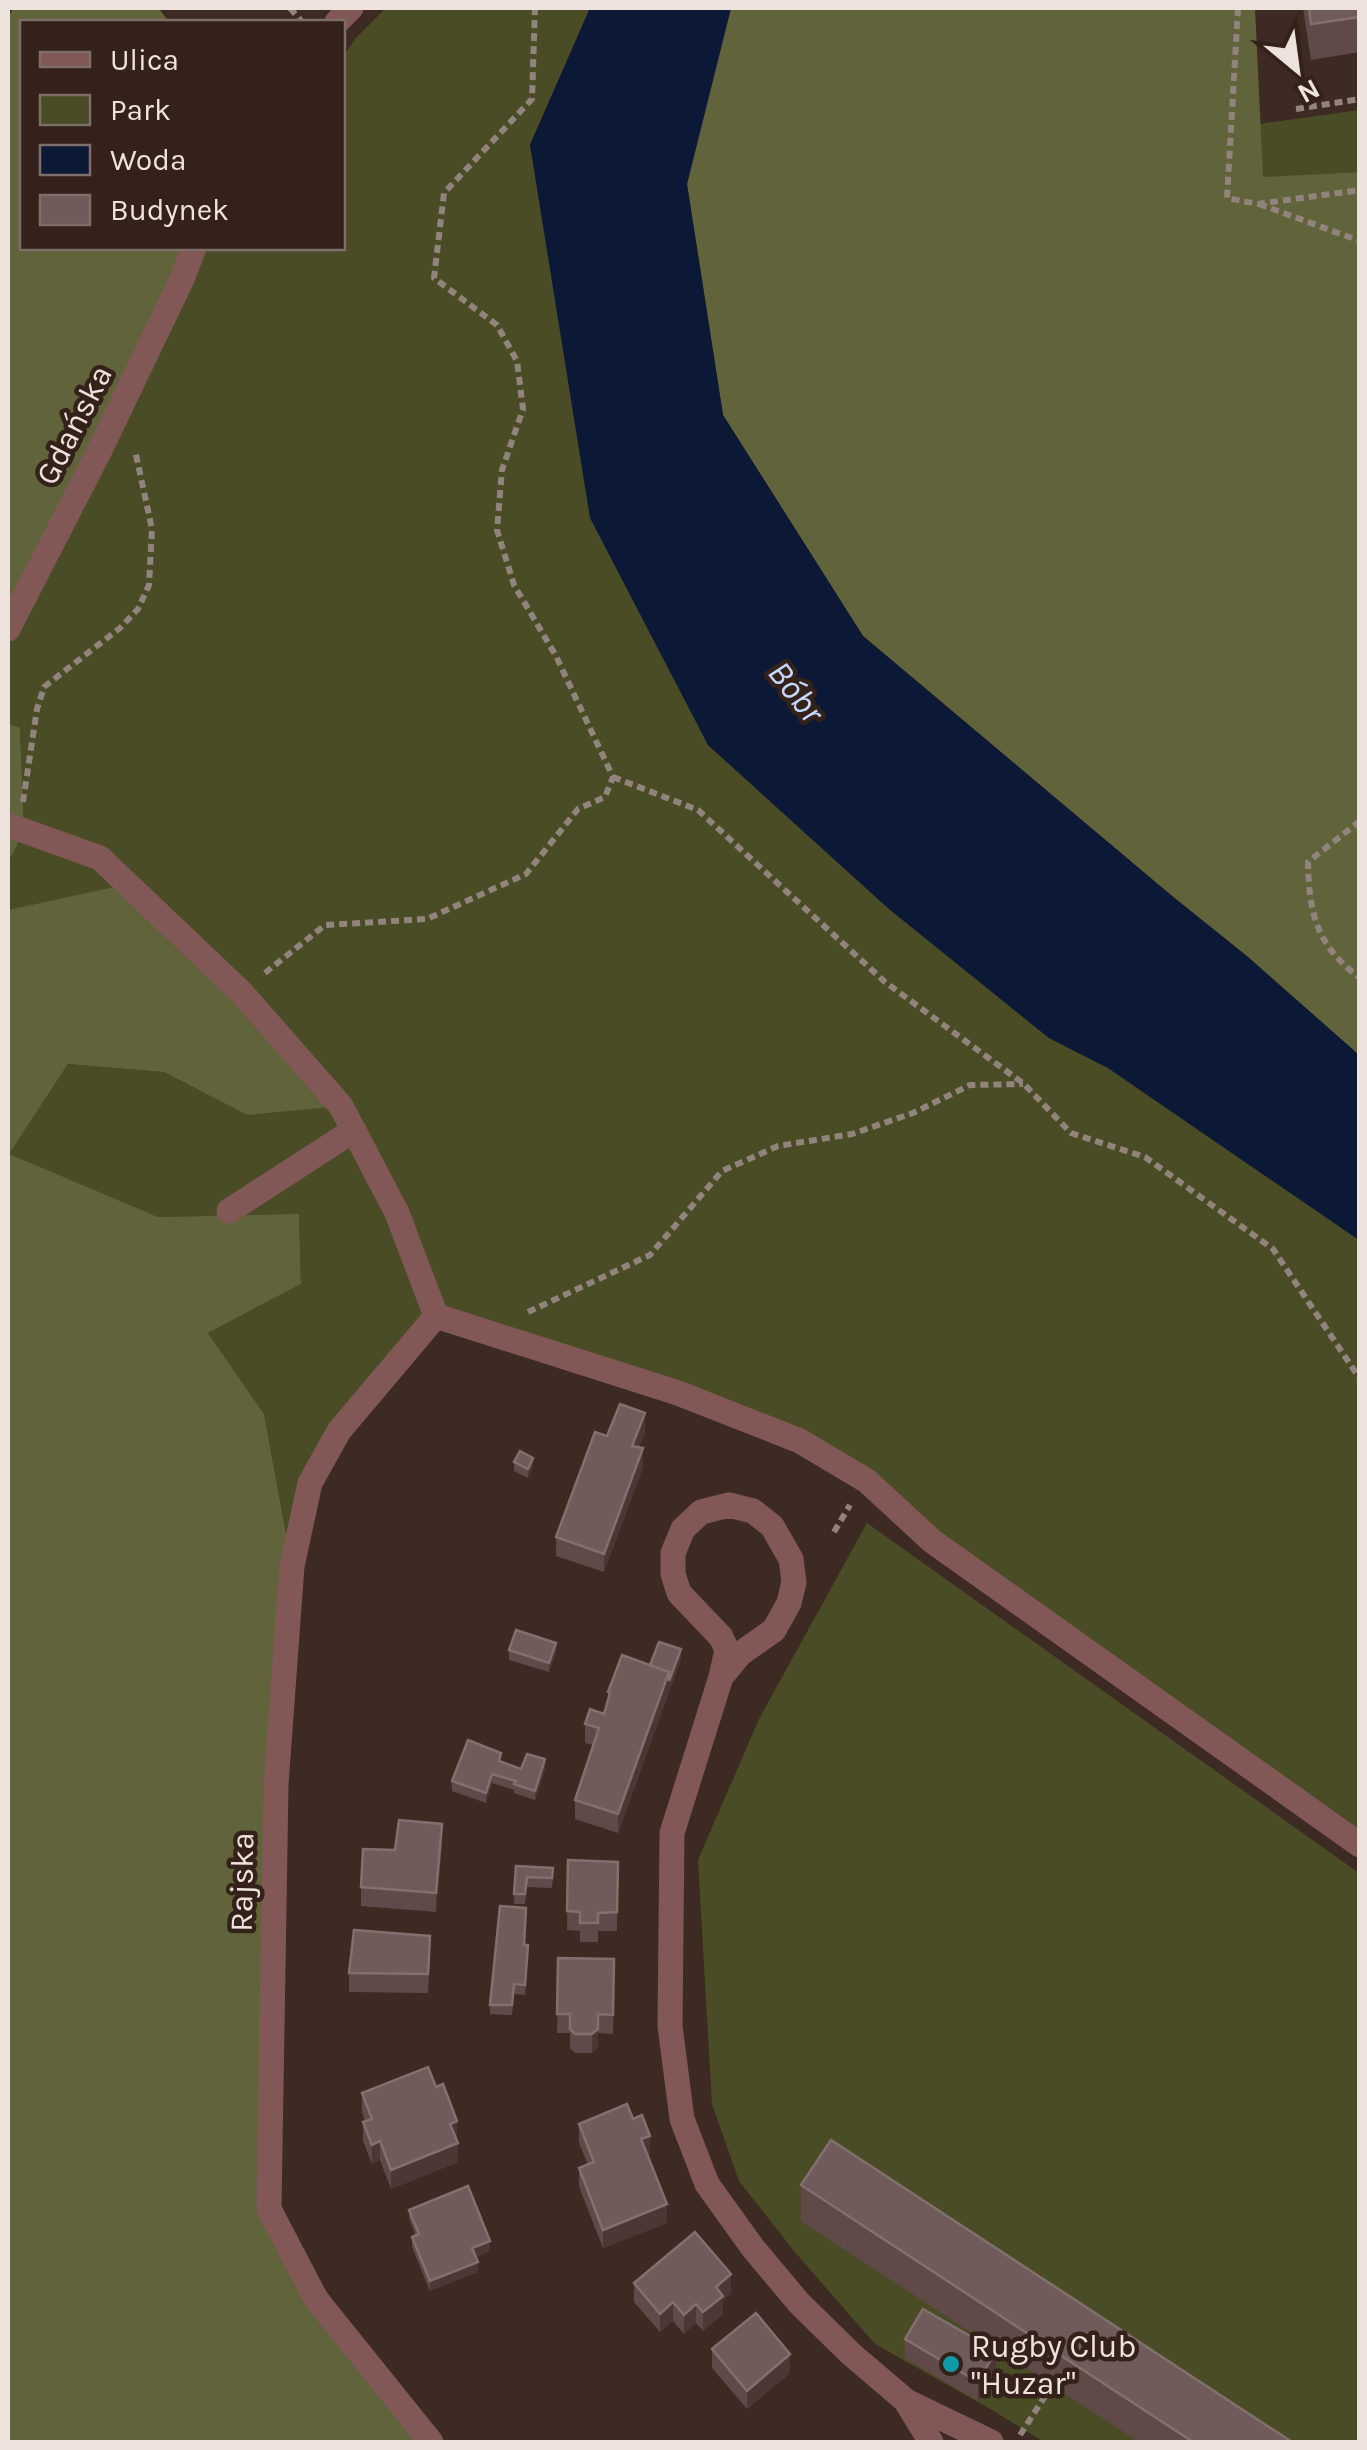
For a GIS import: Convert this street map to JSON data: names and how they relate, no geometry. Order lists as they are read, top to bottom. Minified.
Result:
{"streets":{"street":["Gdańska","Rajska"]},"water":["Bóbr"],"places":["Rugby Club \"Huzar\""],"legend":["Ulica","Park","Woda","Budynek"],"north":"bottom right"}
